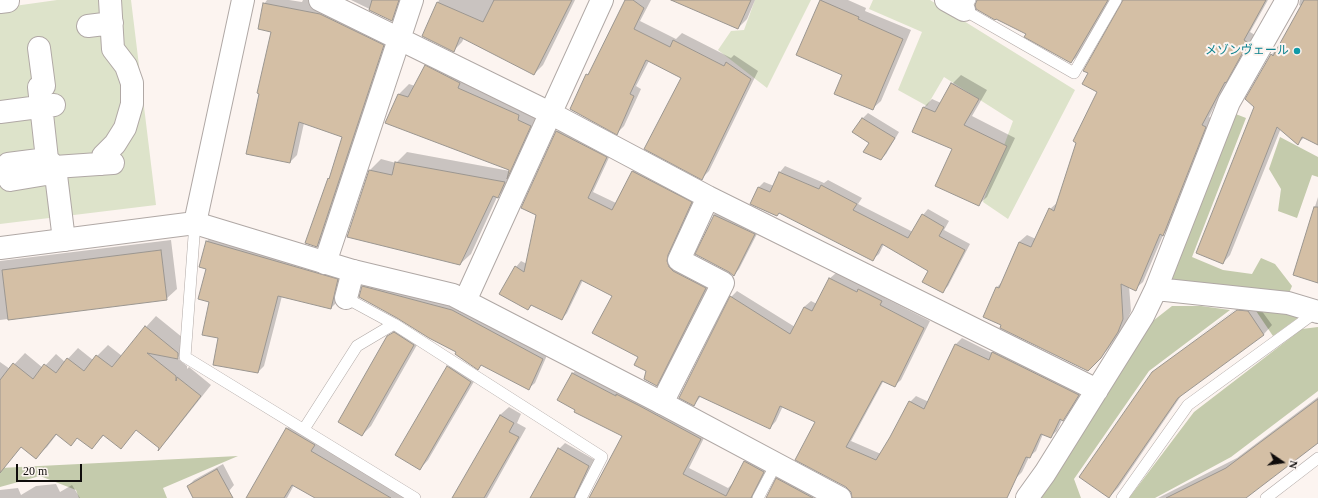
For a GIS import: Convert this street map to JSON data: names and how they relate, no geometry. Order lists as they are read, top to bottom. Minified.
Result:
{"places":["メゾンヴェール"],"scale_bar":"20 m","north":"right"}
